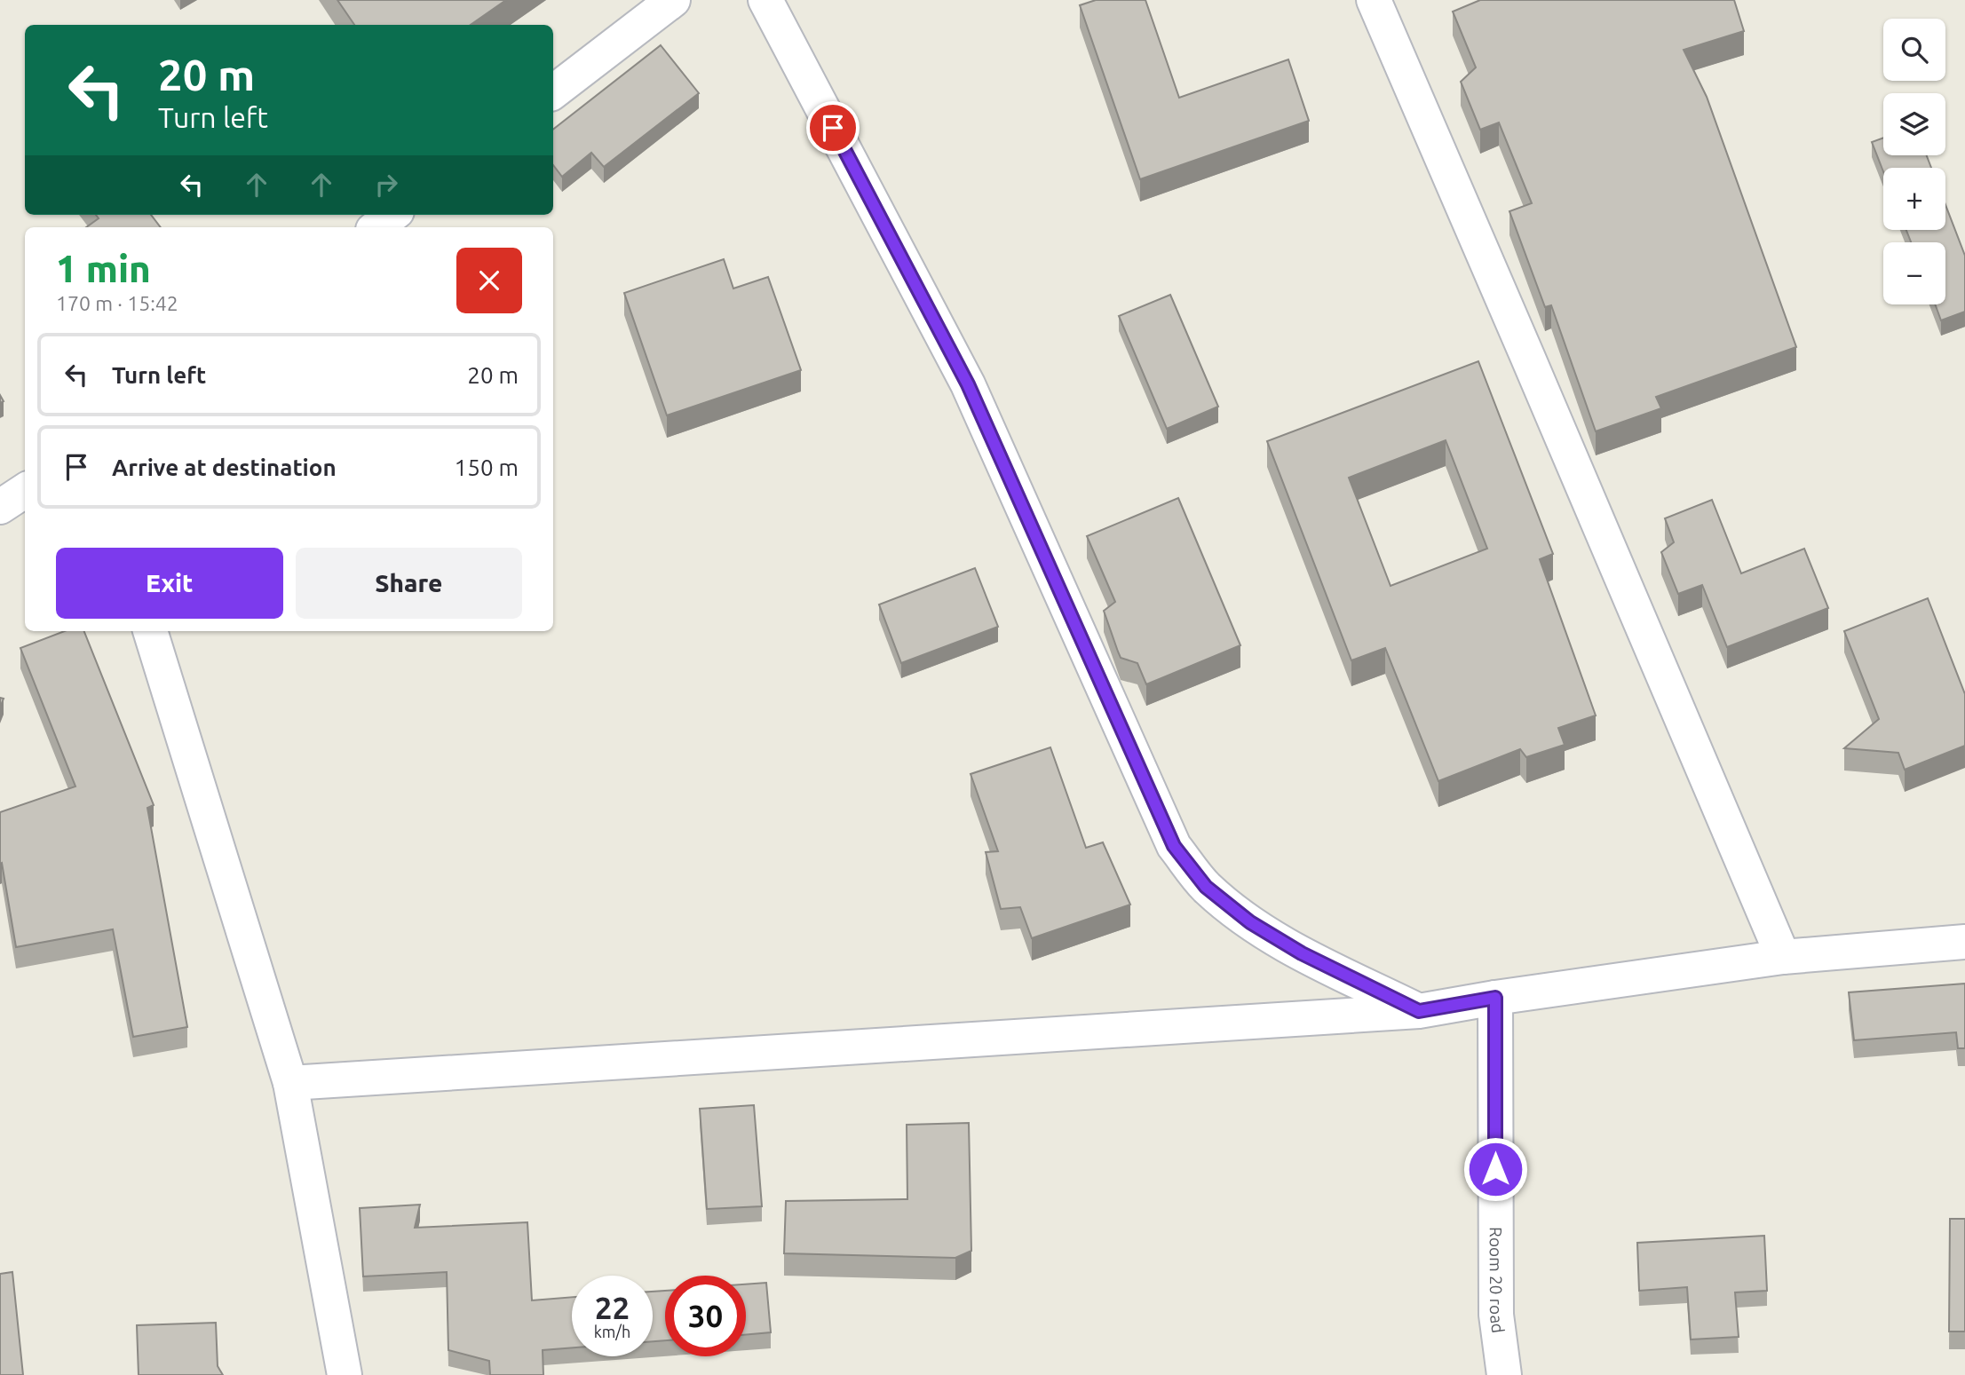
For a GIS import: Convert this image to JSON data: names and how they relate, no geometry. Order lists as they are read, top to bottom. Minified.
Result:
{"streets":{"street":["Room 20 road"]},"page":{"map_buttons":["+","−"],"turn":["20 m","Turn left"],"heading":["1 min","170 m · 15:42"],"list":[{"name":"Turn left","value":"20 m"},{"name":"Arrive at destination","value":"150 m"}],"buttons":["Exit","Share"],"speed":"22 km/h","limit":"30"}}
